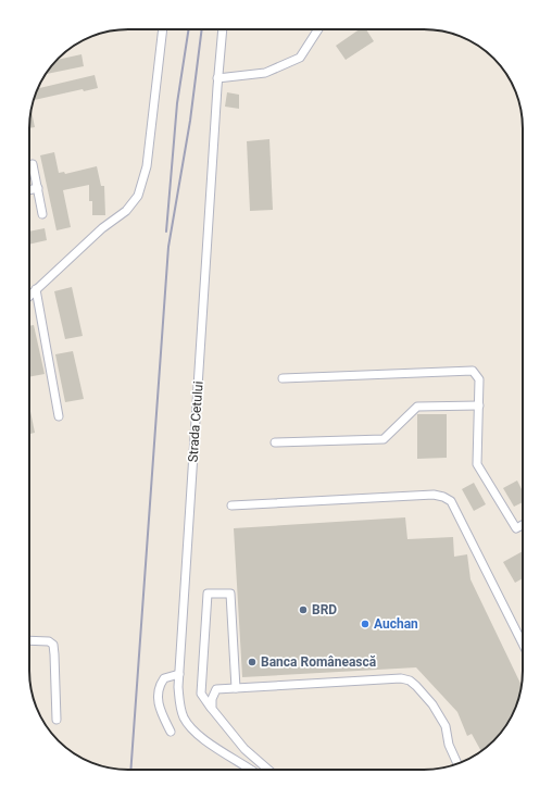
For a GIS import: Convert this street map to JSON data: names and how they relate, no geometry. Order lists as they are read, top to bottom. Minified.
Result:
{"streets":{"street":["Strada Cetului"]},"places":["BRD","Auchan","Banca Românească"]}
